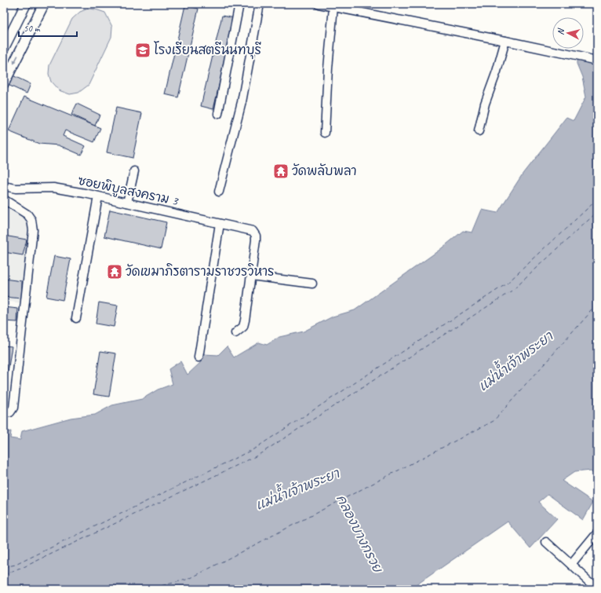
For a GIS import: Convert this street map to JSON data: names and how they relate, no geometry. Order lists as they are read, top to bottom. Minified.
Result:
{"streets":{"street":["ซอยพิบูลสงคราม 3"]},"water":["แม่น้ำเจ้าพระยา","คลองบางกรวย"],"places":{"school or university":["โรงเรียนสตรีนนทบุรี"],"temple":["วัดพลับพลา","วัดเขมาภิรตารามราชวรวิหาร"]},"scale_bar":"50 m","north":"left"}
